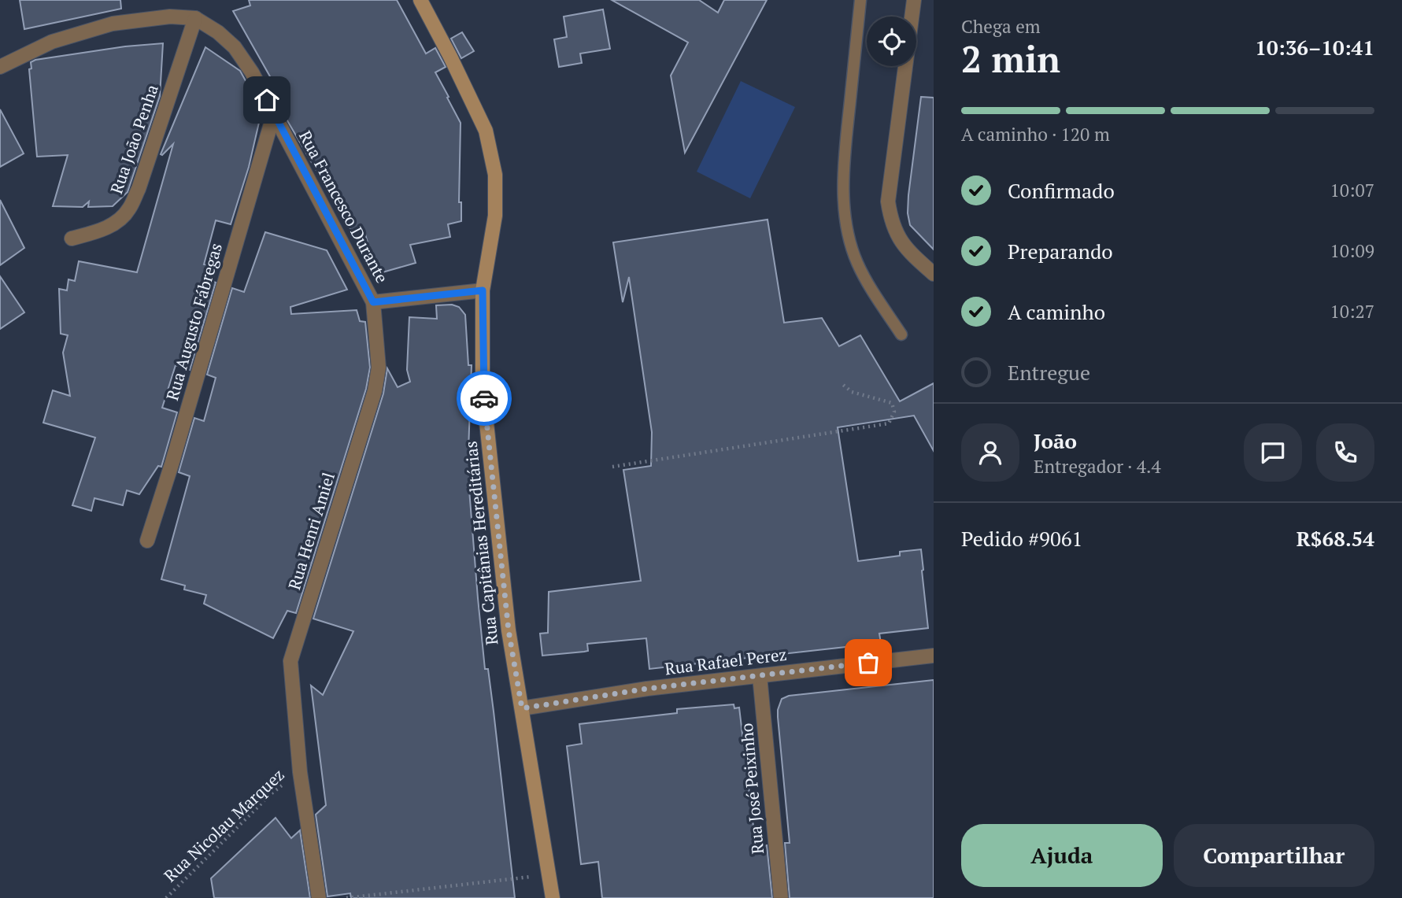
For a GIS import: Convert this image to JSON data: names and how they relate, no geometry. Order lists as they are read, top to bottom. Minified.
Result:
{"streets":{"street":["Rua João Penha","Rua Francesco Durante","Rua Augusto Fábregas","Rua Henri Amiel","Rua Capitânias Hereditárias","Rua Rafael Perez","Rua José Peixinho"],"path":["Rua Nicolau Marquez"]},"crossings":[["Rua João Penha","Rua Francesco Durante"],["Rua Francesco Durante","Rua Augusto Fábregas"],["Rua Francesco Durante","Rua Henri Amiel"],["Rua Francesco Durante","Rua Capitânias Hereditárias"],["Rua Henri Amiel","Rua Nicolau Marquez"],["Rua Capitânias Hereditárias","Rua Rafael Perez"],["Rua Rafael Perez","Rua José Peixinho"]],"page":{"heading":["2 min","Chega em","10:36–10:41"],"panel":["João","Entregador · 4.4","Pedido #9061","R$68.54"],"bar":"A caminho · 120 m","list":[["Confirmado","10:07"],["Preparando","10:09"],["A caminho","10:27"],"Entregue"],"buttons":["Ajuda","Compartilhar"]}}
